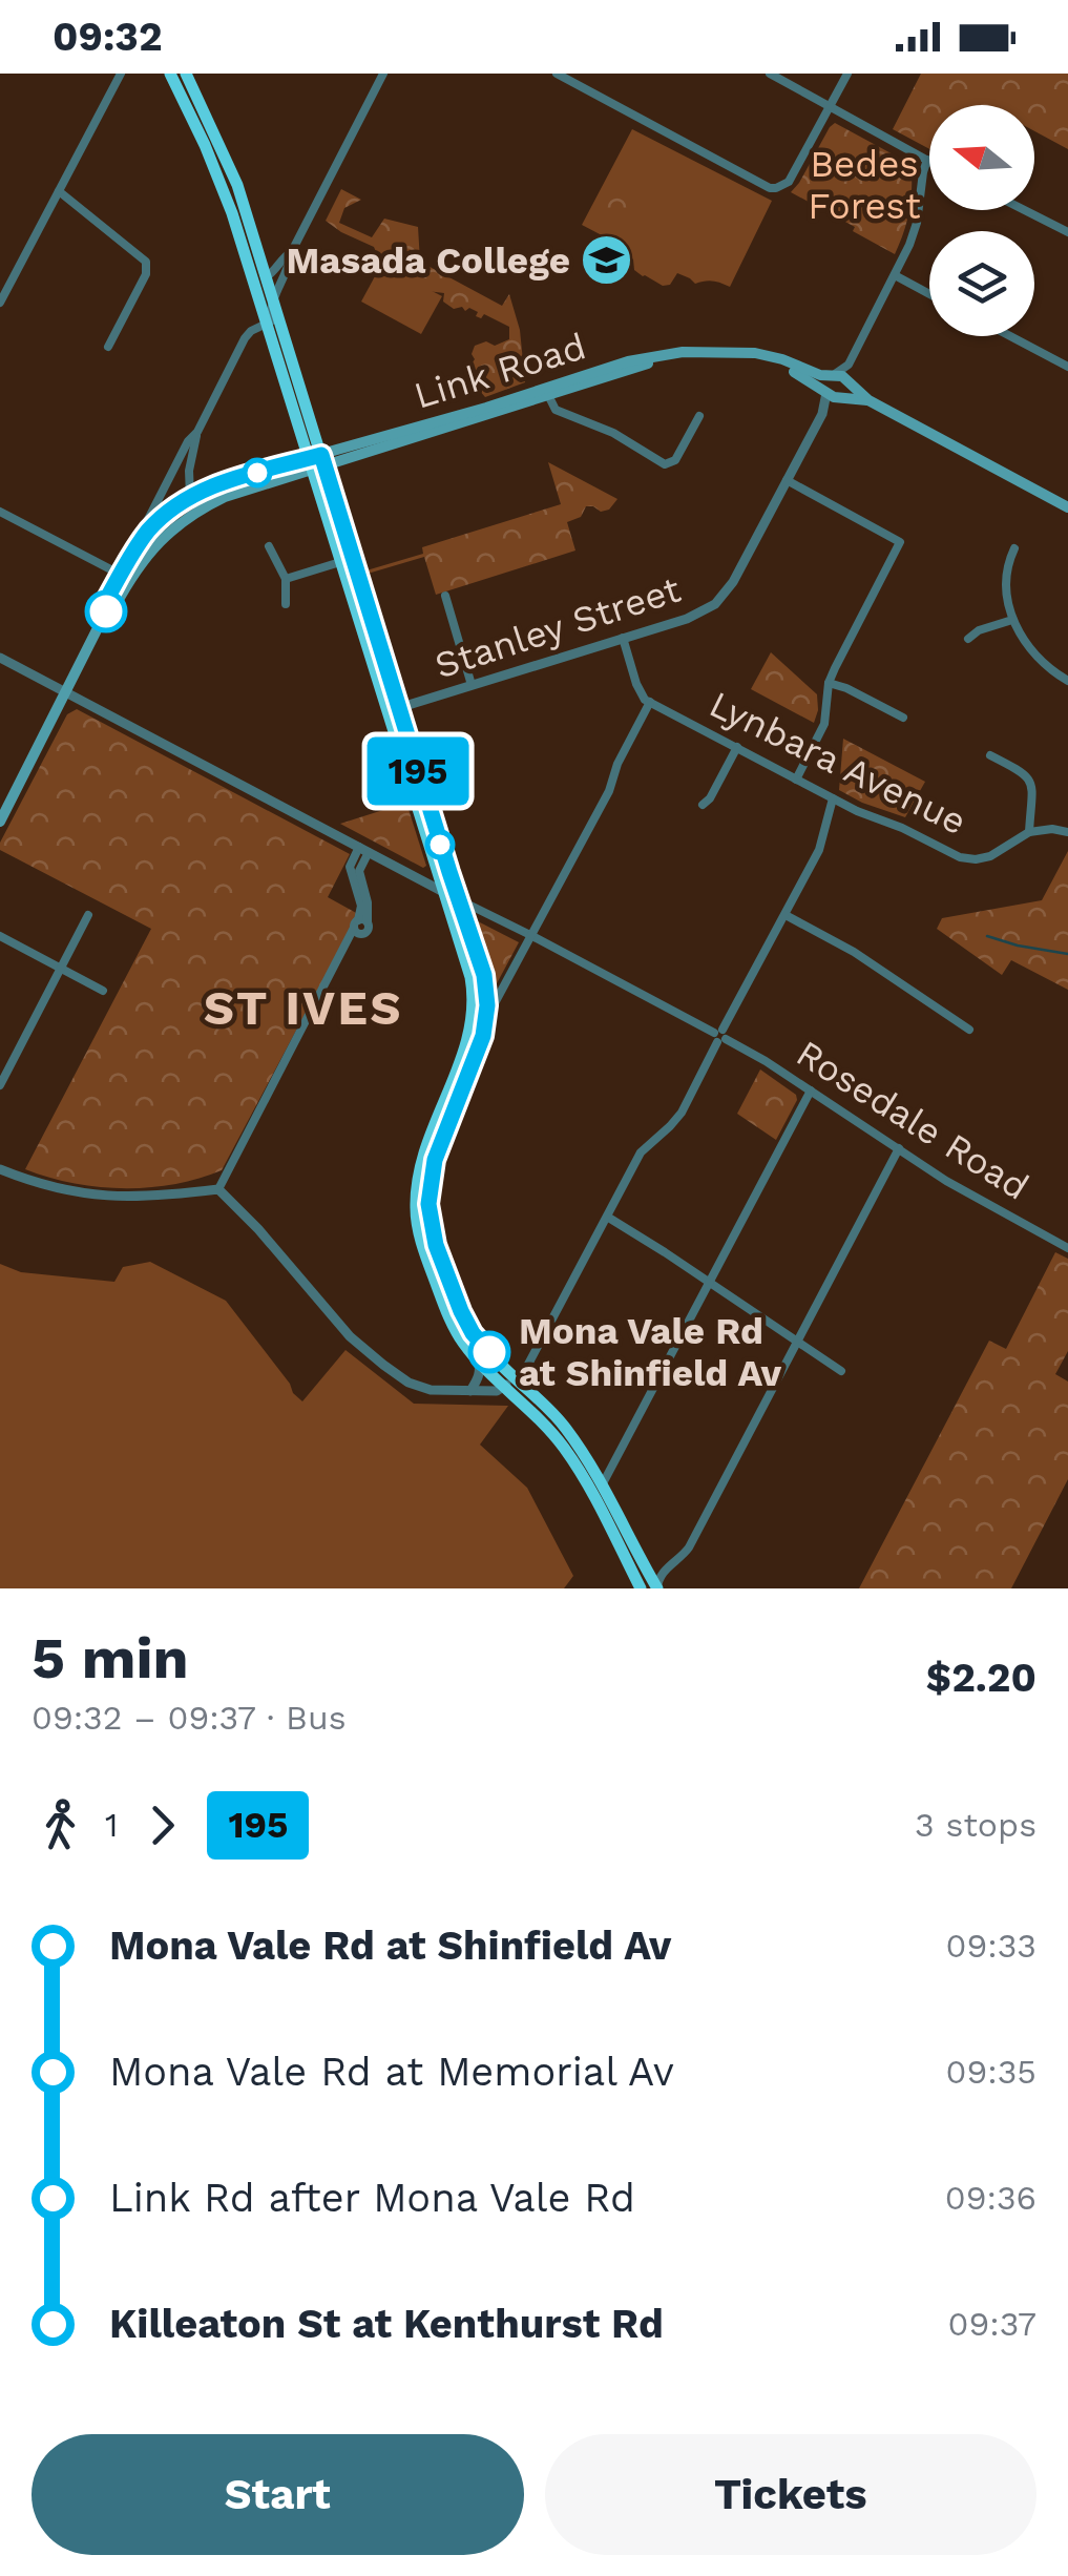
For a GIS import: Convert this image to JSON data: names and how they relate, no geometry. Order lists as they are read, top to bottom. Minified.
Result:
{"streets":{"main road":["Link Road"],"street":["Stanley Street","Lynbara Avenue","Rosedale Road"]},"crossings":[["Link Road","Stanley Street"],["Stanley Street","Lynbara Avenue"]],"districts":["ST IVES"],"parks":["Bedes Forest"],"places":{"school or university":["Masada College"],"other":["Mona Vale Rd at Shinfield Av"]},"lines":["bus line 195"],"north":"left","page":{"status":"09:32","on_map":"195","heading":["5 min","09:32 – 09:37 · Bus","$2.20"],"legs":["1","195","3 stops"],"list":[{"name":"Mona Vale Rd at Shinfield Av","value":"09:33"},{"name":"Mona Vale Rd at Memorial Av","value":"09:35"},{"name":"Link Rd after Mona Vale Rd","value":"09:36"},{"name":"Killeaton St at Kenthurst Rd","value":"09:37"}],"buttons":["Start","Tickets"]}}
